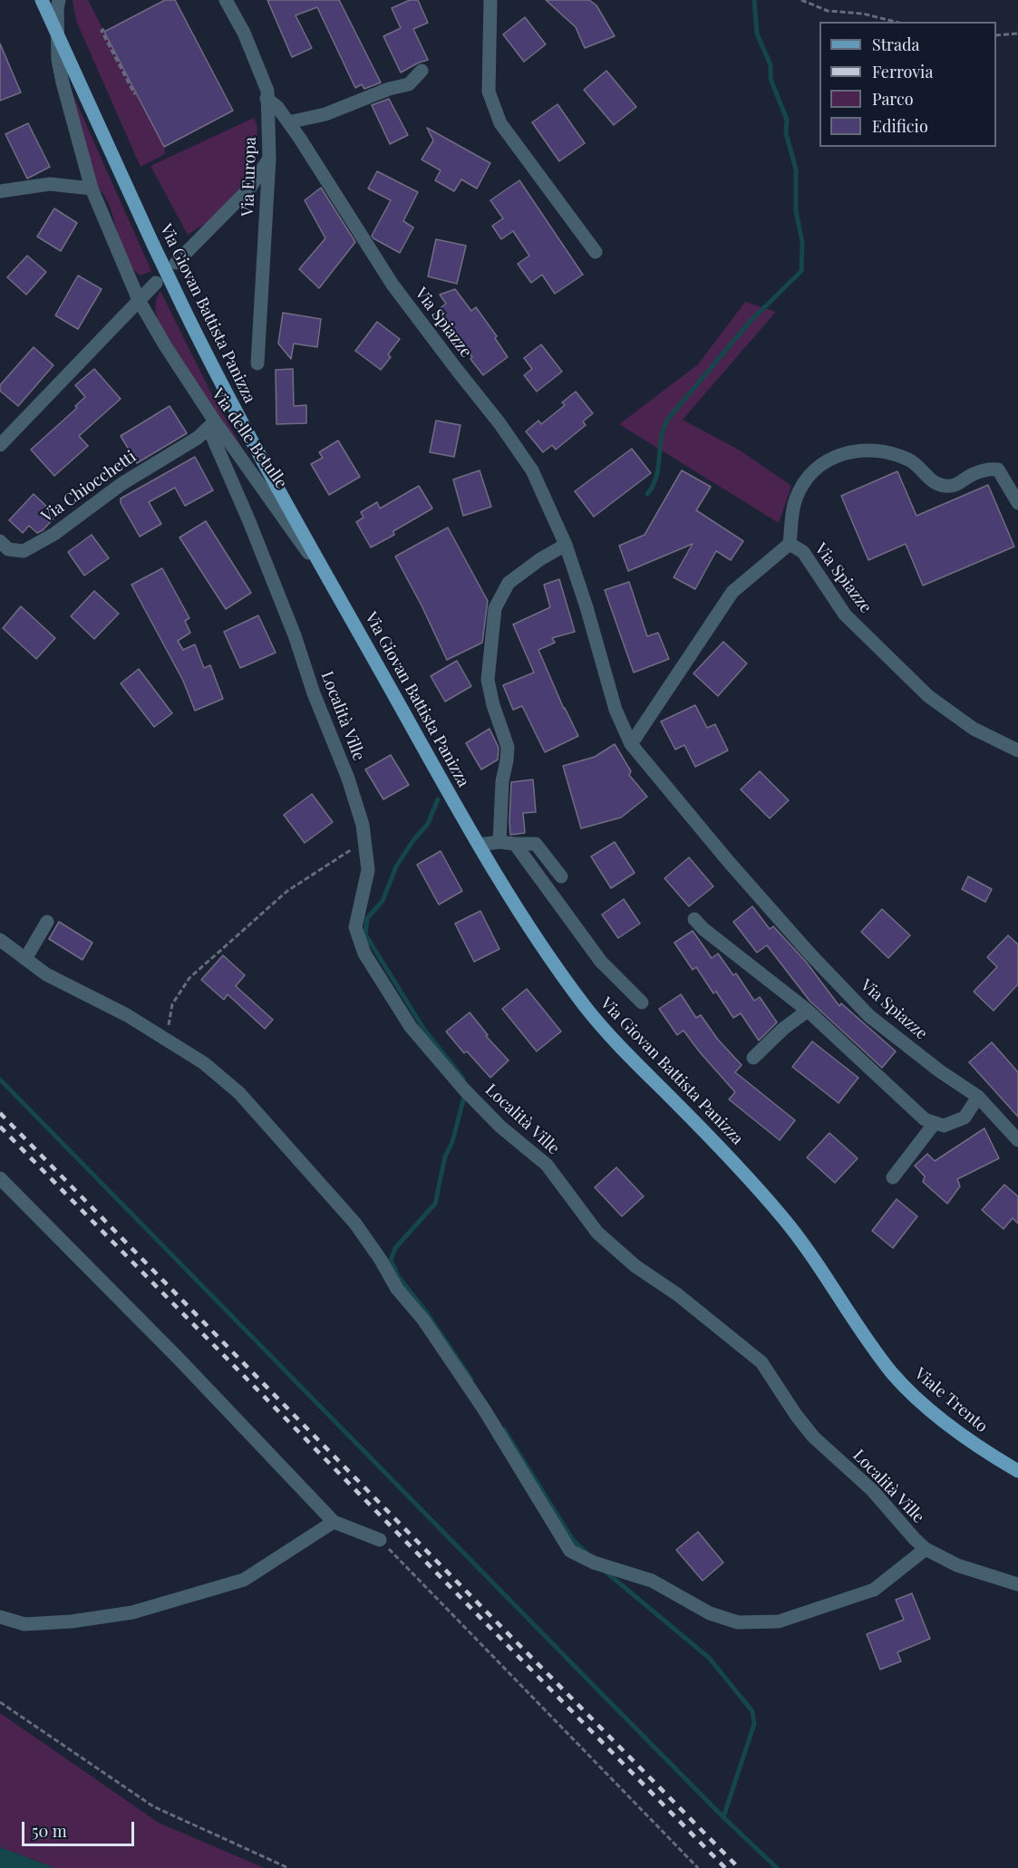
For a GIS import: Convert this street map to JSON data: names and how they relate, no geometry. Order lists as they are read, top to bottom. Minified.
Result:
{"streets":{"main road":["Via Giovan Battista Panizza","Viale Trento"],"street":["Via Europa","Via Spiazze","Via delle Betulle","Via Chiocchetti","Località Ville"]},"crossings":[["Via Europa","Via Spiazze"],["Via Giovan Battista Panizza","Via delle Betulle"],["Via Giovan Battista Panizza","Viale Trento"],["Via delle Betulle","Via Chiocchetti"],["Via delle Betulle","Località Ville"],["Via Chiocchetti","Località Ville"]],"legend":["Strada","Ferrovia","Parco","Edificio"],"scale_bar":"50 m"}
